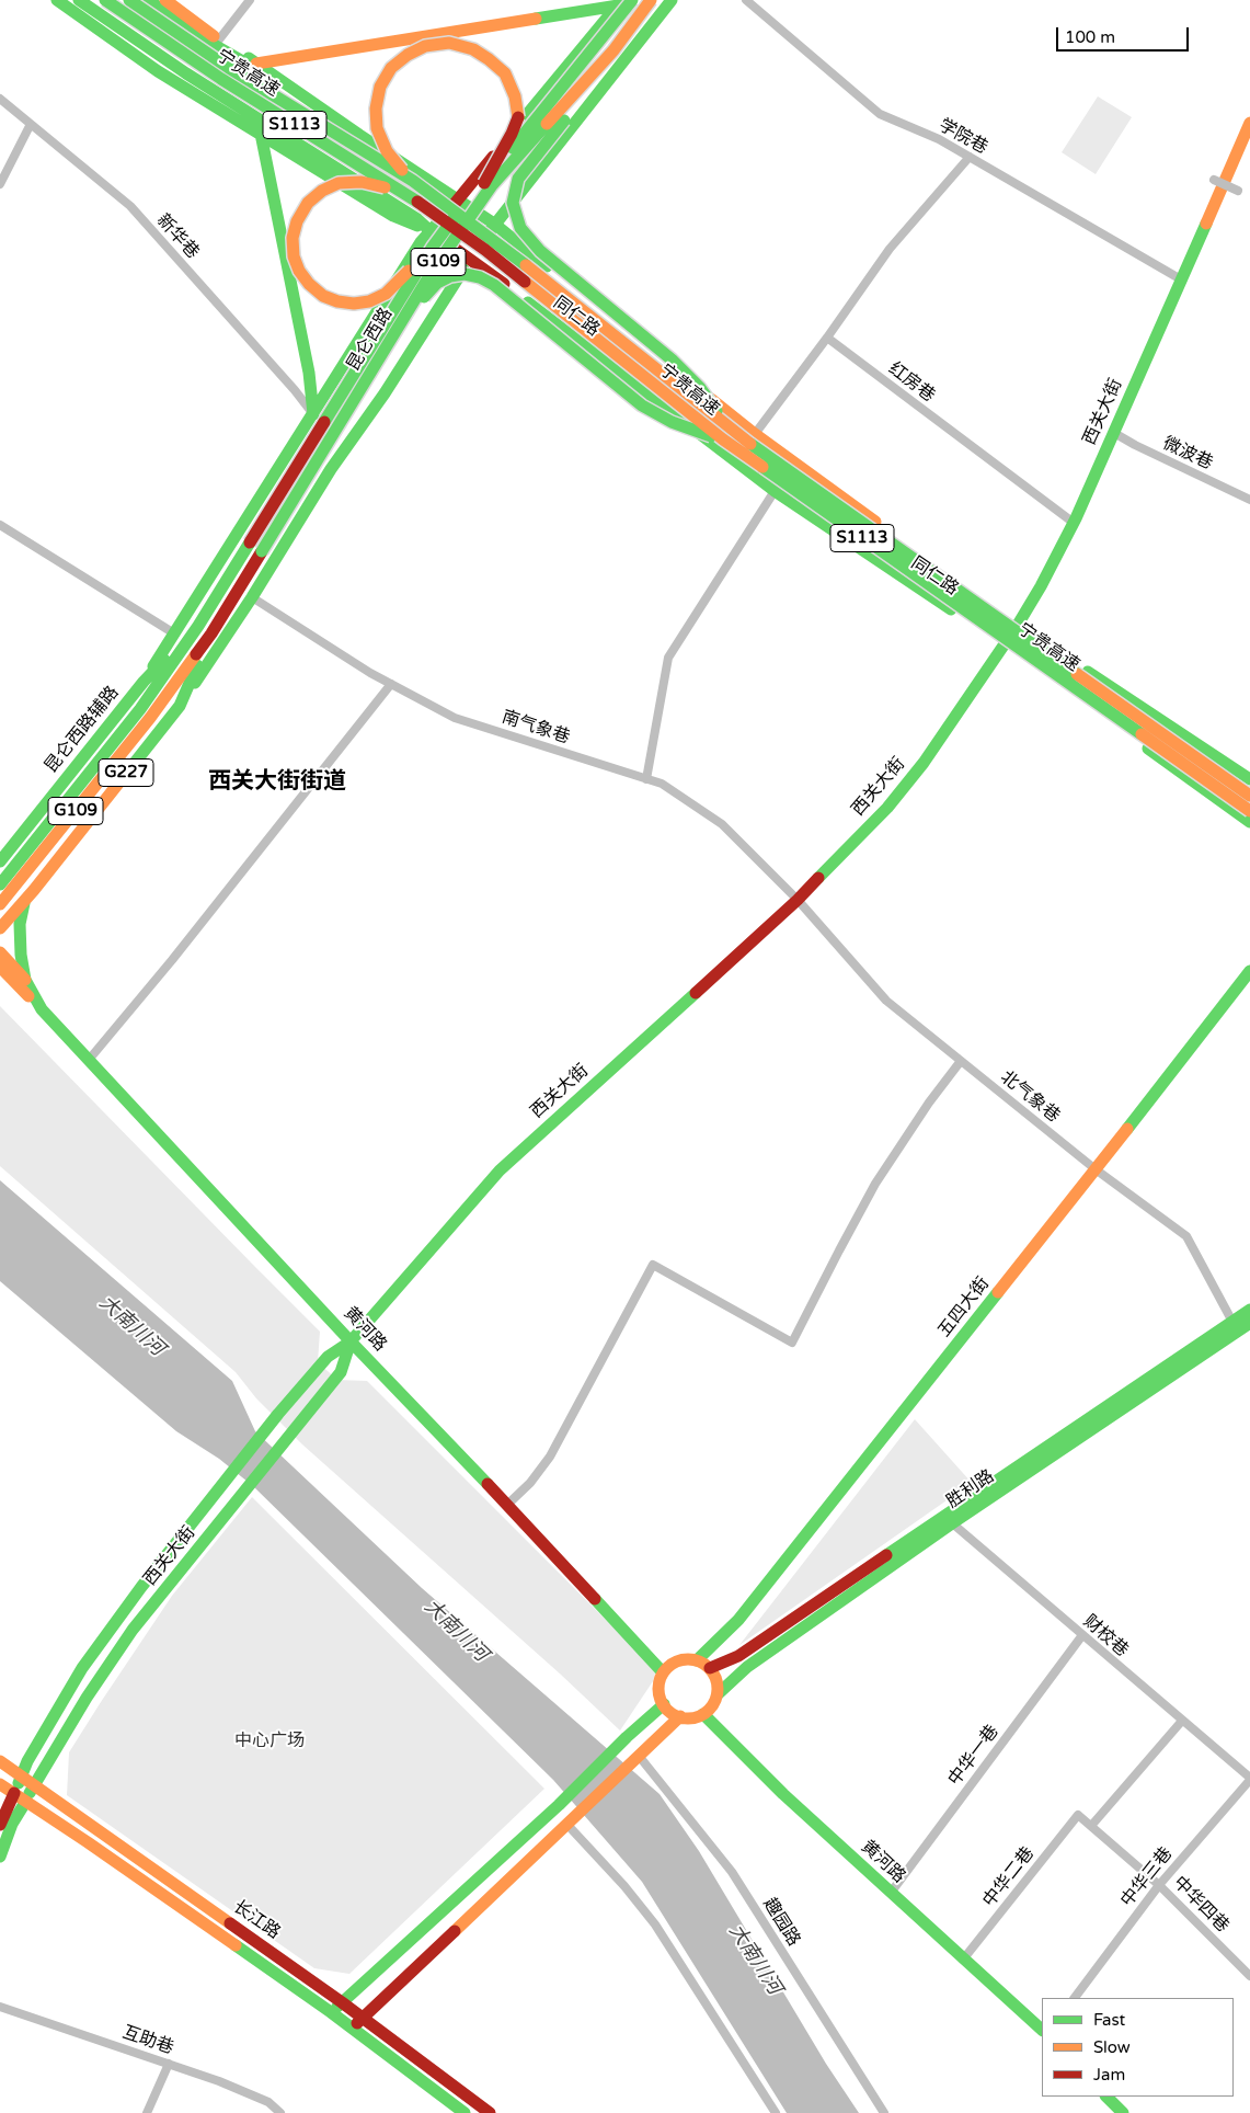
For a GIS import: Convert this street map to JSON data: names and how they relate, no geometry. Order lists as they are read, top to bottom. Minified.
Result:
{"streets":{"main road":["宁贵高速","S1113","G109","同仁路","昆仑西路","西关大街","昆仑西路辅路","G227","五四大街","黄河路","胜利路","长江路"],"street":["学院巷","新华巷","红房巷","微波巷","南气象巷","北气象巷","财校巷","中华一巷","中华二巷","中华三巷","中华四巷","趣园路","互助巷"]},"crossings":[["学院巷","西关大街"],["同仁路","西关大街"],["昆仑西路","昆仑西路辅路"],["昆仑西路","G227"],["红房巷","西关大街"],["西关大街","微波巷"],["西关大街","南气象巷"],["西关大街","北气象巷"],["西关大街","黄河路"],["西关大街","长江路"],["南气象巷","北气象巷"],["北气象巷","五四大街"],["北气象巷","胜利路"],["五四大街","黄河路"],["五四大街","胜利路"],["黄河路","胜利路"],["黄河路","中华一巷"],["黄河路","中华二巷"],["胜利路","财校巷"],["财校巷","中华一巷"],["财校巷","中华三巷"],["中华二巷","中华四巷"],["中华三巷","中华四巷"]],"districts":["西关大街街道"],"water":["大南川河"],"parks":["中心广场"],"legend":["Fast","Slow","Jam"],"scale_bar":"100 m"}
